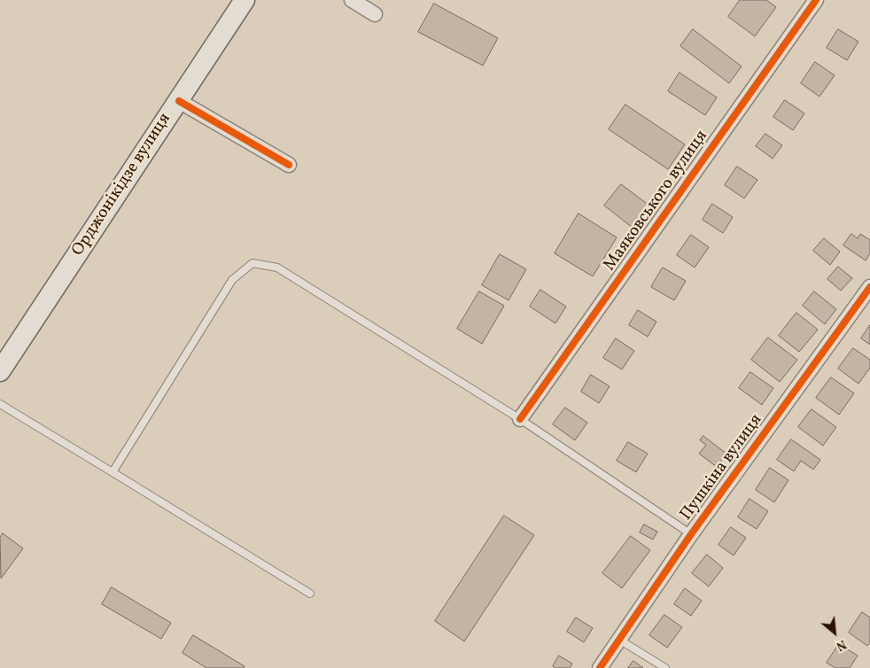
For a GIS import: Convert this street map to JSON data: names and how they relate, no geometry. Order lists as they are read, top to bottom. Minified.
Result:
{"streets":{"main road":["Орджонікідзе вулиця"],"street":["Маяковського вулиця","Пушкіна вулиця"]},"north":"bottom right"}
